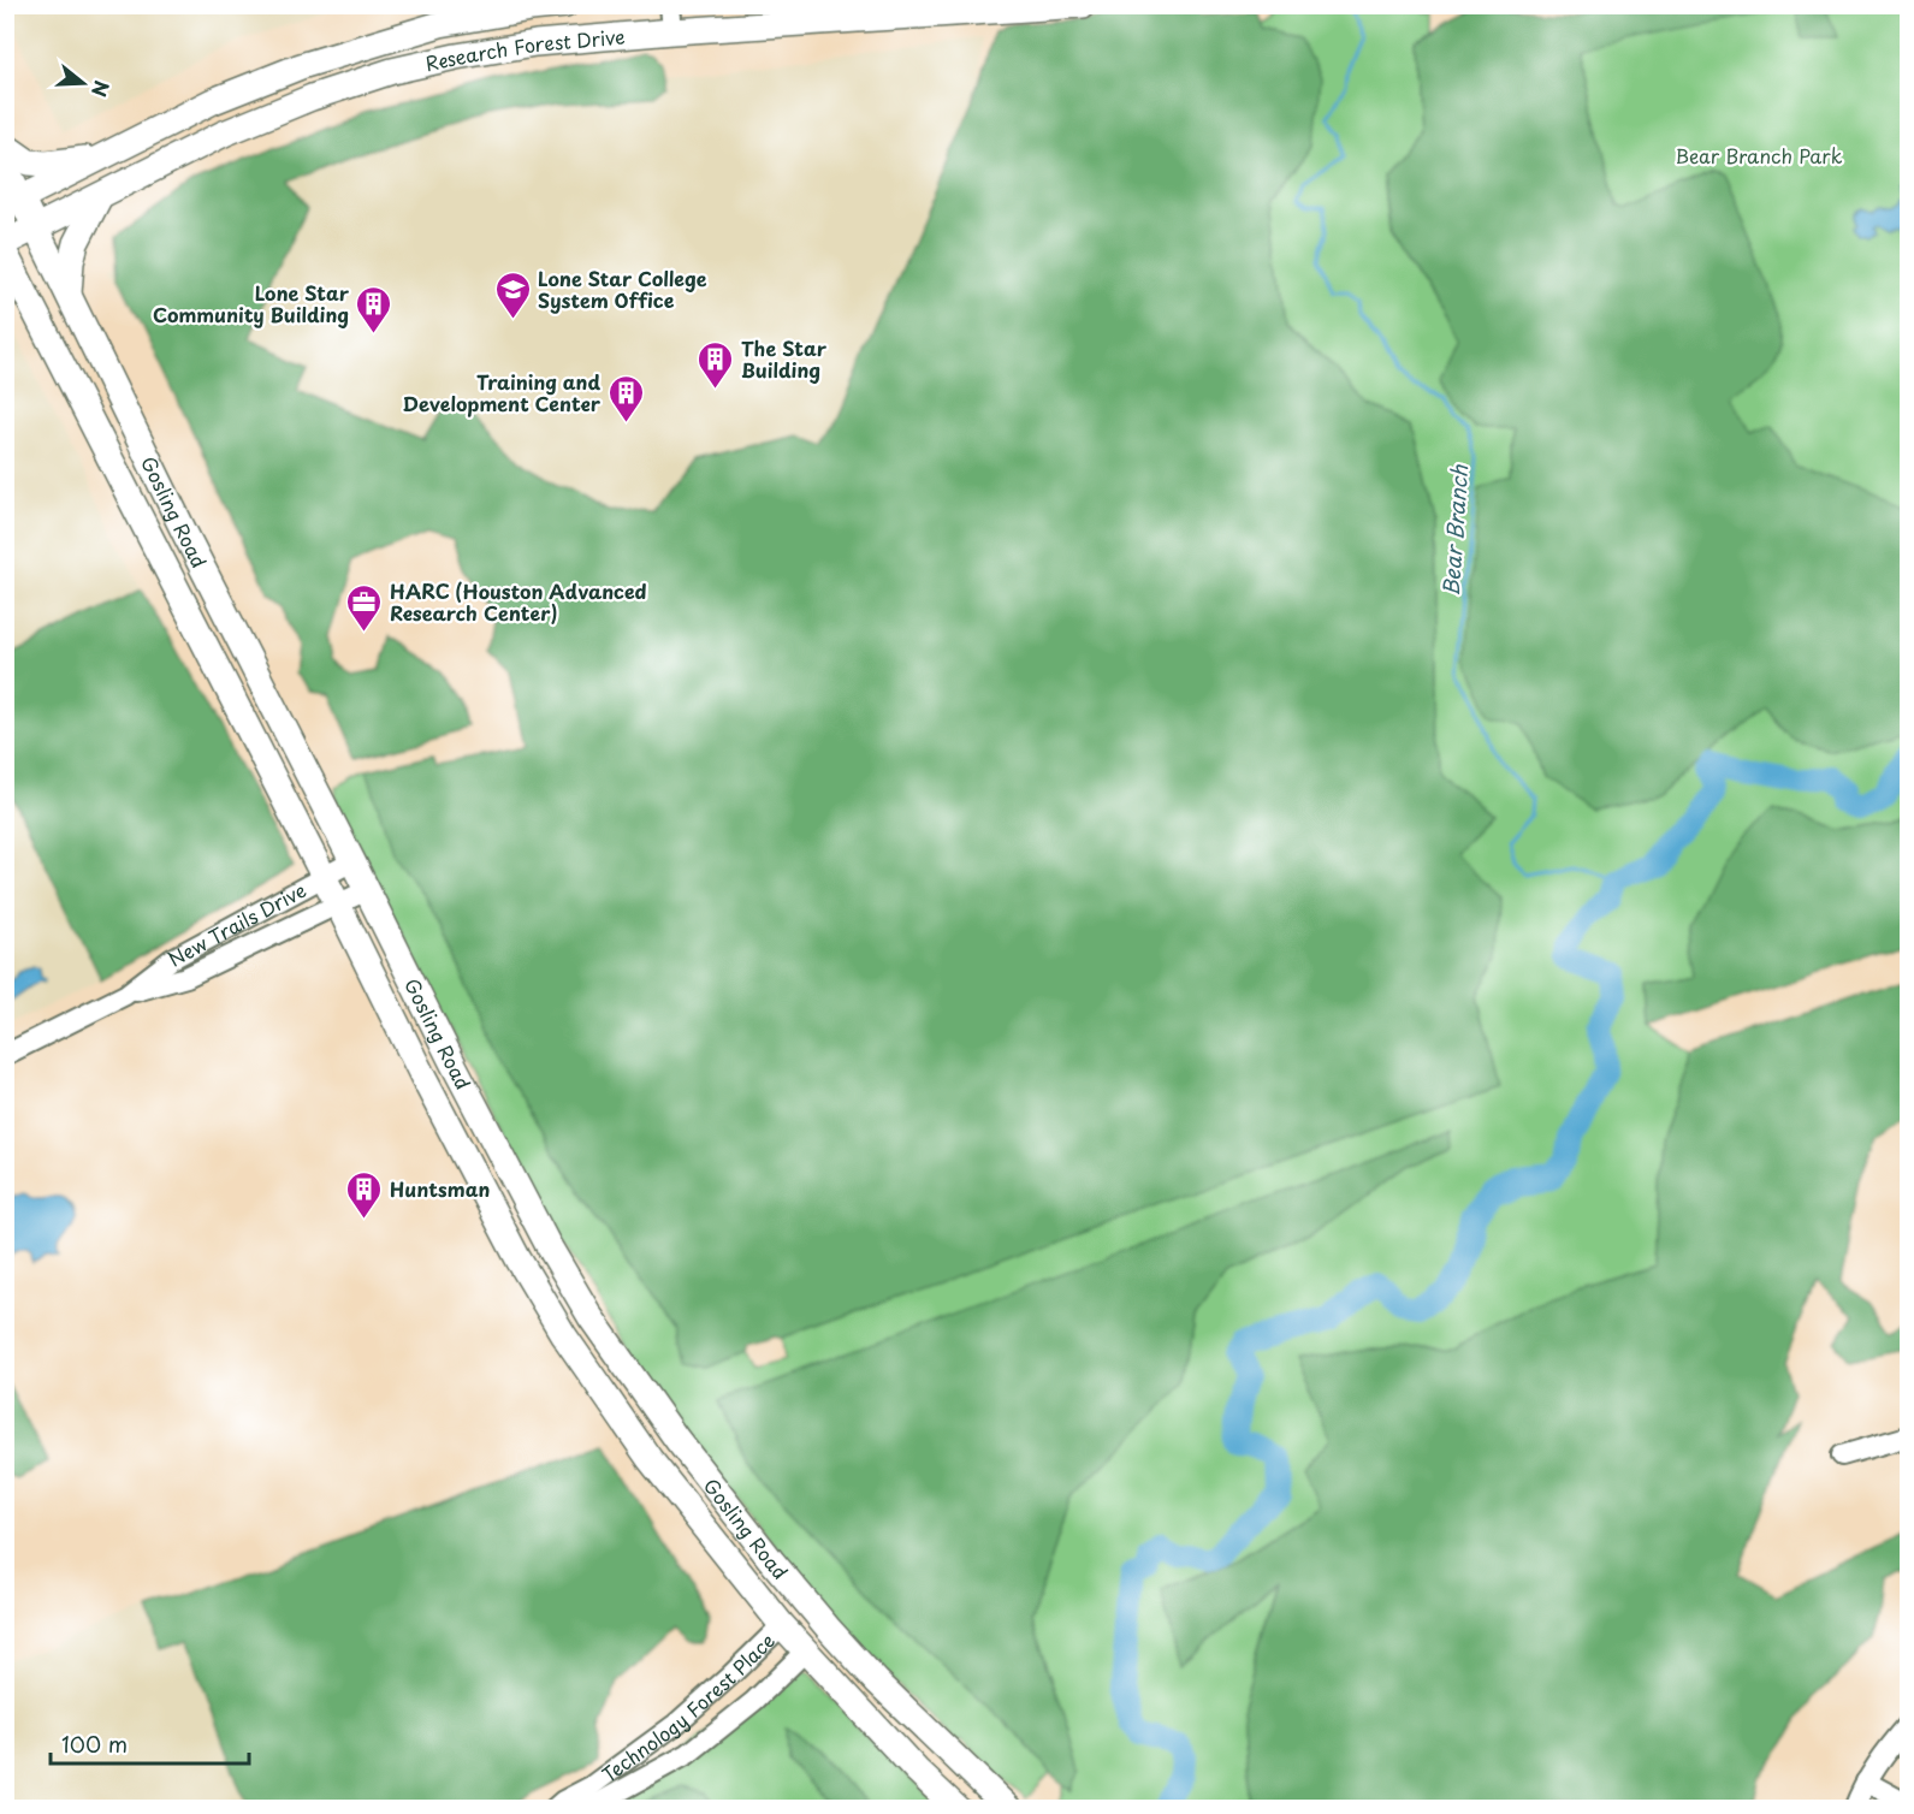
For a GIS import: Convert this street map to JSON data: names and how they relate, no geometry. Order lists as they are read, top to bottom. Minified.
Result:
{"streets":{"main road":["Research Forest Drive","Gosling Road"],"street":["New Trails Drive","Technology Forest Place"]},"crossings":[["Research Forest Drive","Gosling Road"],["Gosling Road","New Trails Drive"],["Gosling Road","Technology Forest Place"]],"water":["Bear Branch"],"parks":["Bear Branch Park"],"places":{"school or university":["Lone Star College System Office"],"building":["Lone Star Community Building","The Star Building","Training and Development Center","Huntsman"],"office":["HARC (Houston Advanced Research Center)"]},"scale_bar":"100 m","north":"right"}
